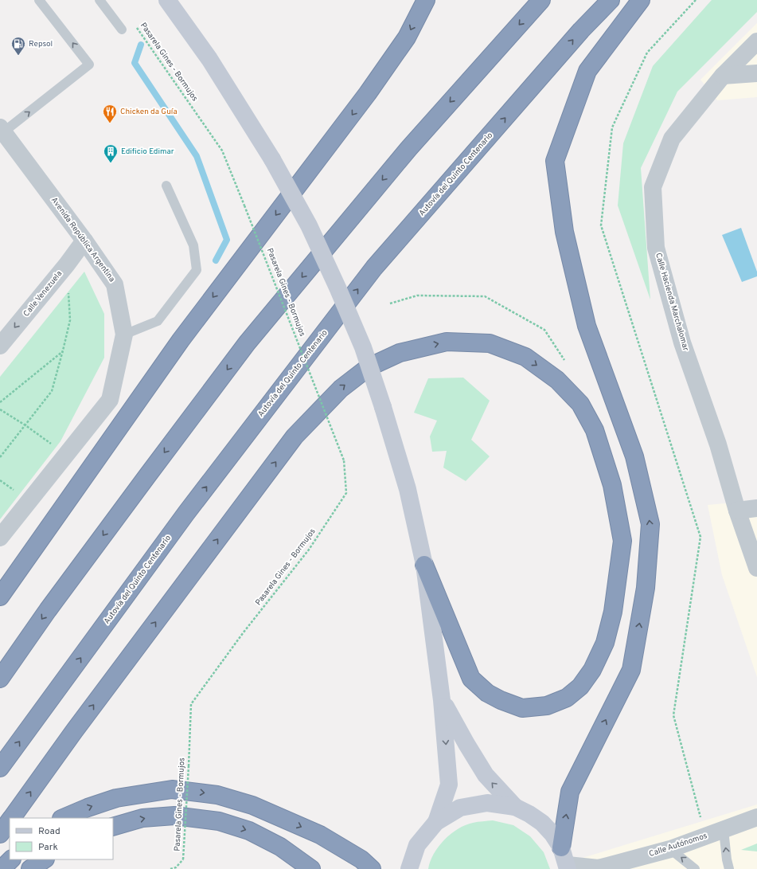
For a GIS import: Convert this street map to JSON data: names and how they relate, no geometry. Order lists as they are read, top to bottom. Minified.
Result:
{"streets":{"highway":["Autovía del Quinto Centenario"],"street":["Avenida República Argentina","Calle Venezuela","Calle Hacienda Marchalomar","Calle Autónomos"],"path":["Pasarela Gines - Bormujos"]},"crossings":[["Avenida República Argentina","Calle Venezuela"]],"one_way":["Calle Venezuela"],"places":{"fuel station":["Repsol"],"restaurant":["Chicken da Guía"],"building":["Edificio Edimar"]},"legend":["Road","Park"]}
